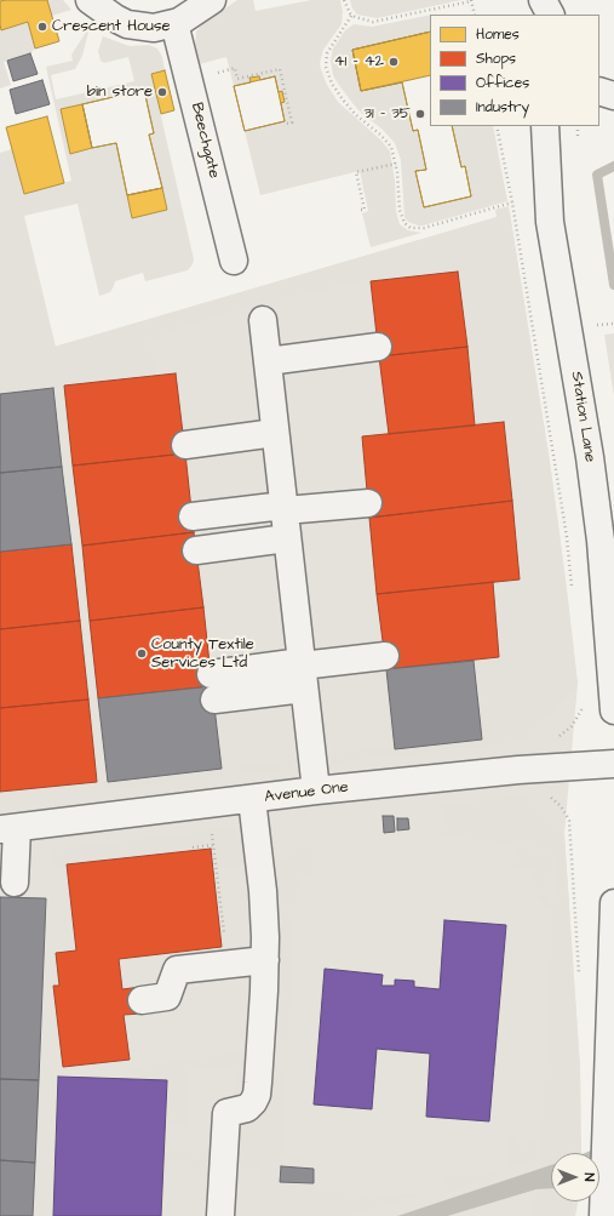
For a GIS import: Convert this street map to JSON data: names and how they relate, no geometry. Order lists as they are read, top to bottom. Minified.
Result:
{"streets":{"street":["Beechgate","Station Lane","Avenue One"]},"places":["Crescent House","41 - 42","bin store","31 - 35","County Textile Services Ltd"],"legend":["Homes","Shops","Offices","Industry"],"north":"right"}
